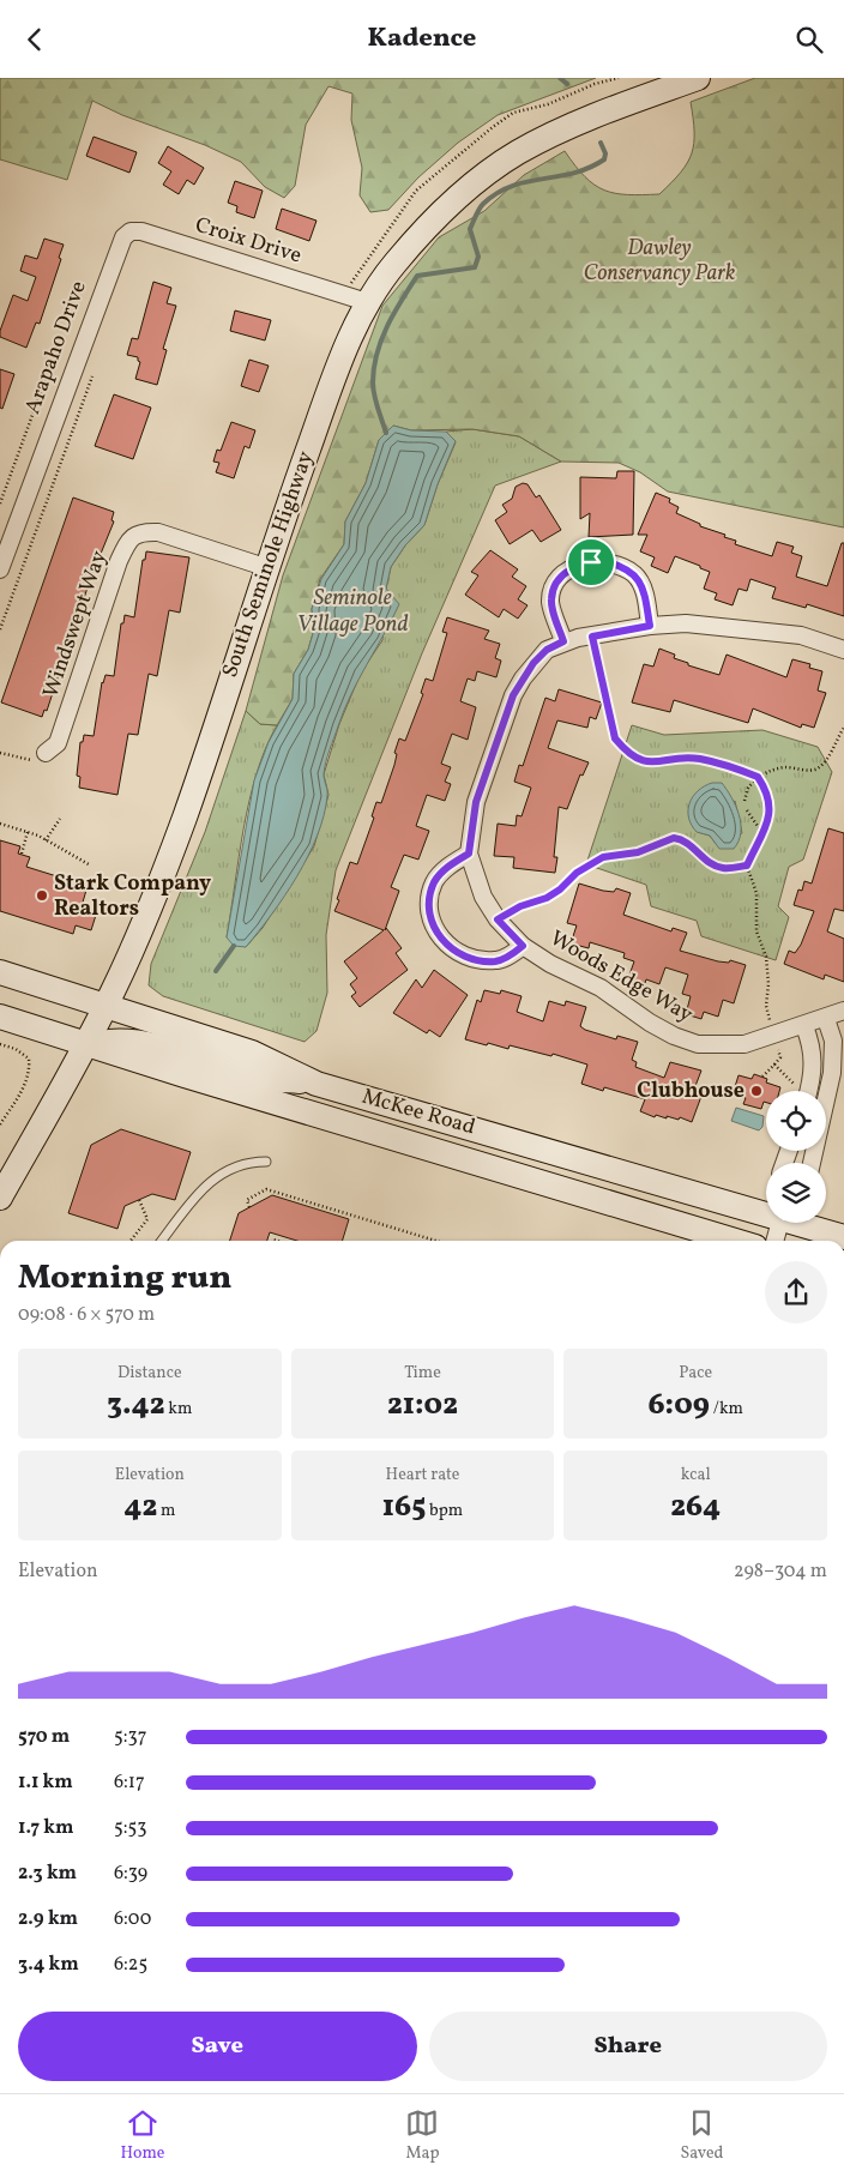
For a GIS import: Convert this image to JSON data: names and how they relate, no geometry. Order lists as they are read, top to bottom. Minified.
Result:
{"streets":{"main road":["South Seminole Highway","McKee Road"],"street":["Croix Drive","Arapaho Drive","Windswept Way","Woods Edge Way"]},"crossings":[["Croix Drive","Arapaho Drive"],["Croix Drive","South Seminole Highway"],["South Seminole Highway","Windswept Way"],["South Seminole Highway","McKee Road"]],"water":["Seminole Village Pond"],"parks":["Dawley Conservancy Park"],"places":["Stark Company Realtors","Clubhouse"],"page":{"header":"Kadence","heading":["Morning run","09:08 · 6 × 570 m"],"stats":[["Distance","3.42 km"],["Time","21:02"],["Pace","6:09 /km"],["Elevation","42 m"],["Heart rate","165 bpm"],["kcal","264"]],"chart":["Elevation","298–304 m"],"list":[{"name":"570 m","note":"5:37"},{"name":"1.1 km","note":"6:17"},{"name":"1.7 km","note":"5:53"},{"name":"2.3 km","note":"6:39"},{"name":"2.9 km","note":"6:00"},{"name":"3.4 km","note":"6:25"}],"buttons":["Save","Share"],"tabs":["Home","Map","Saved"]}}
